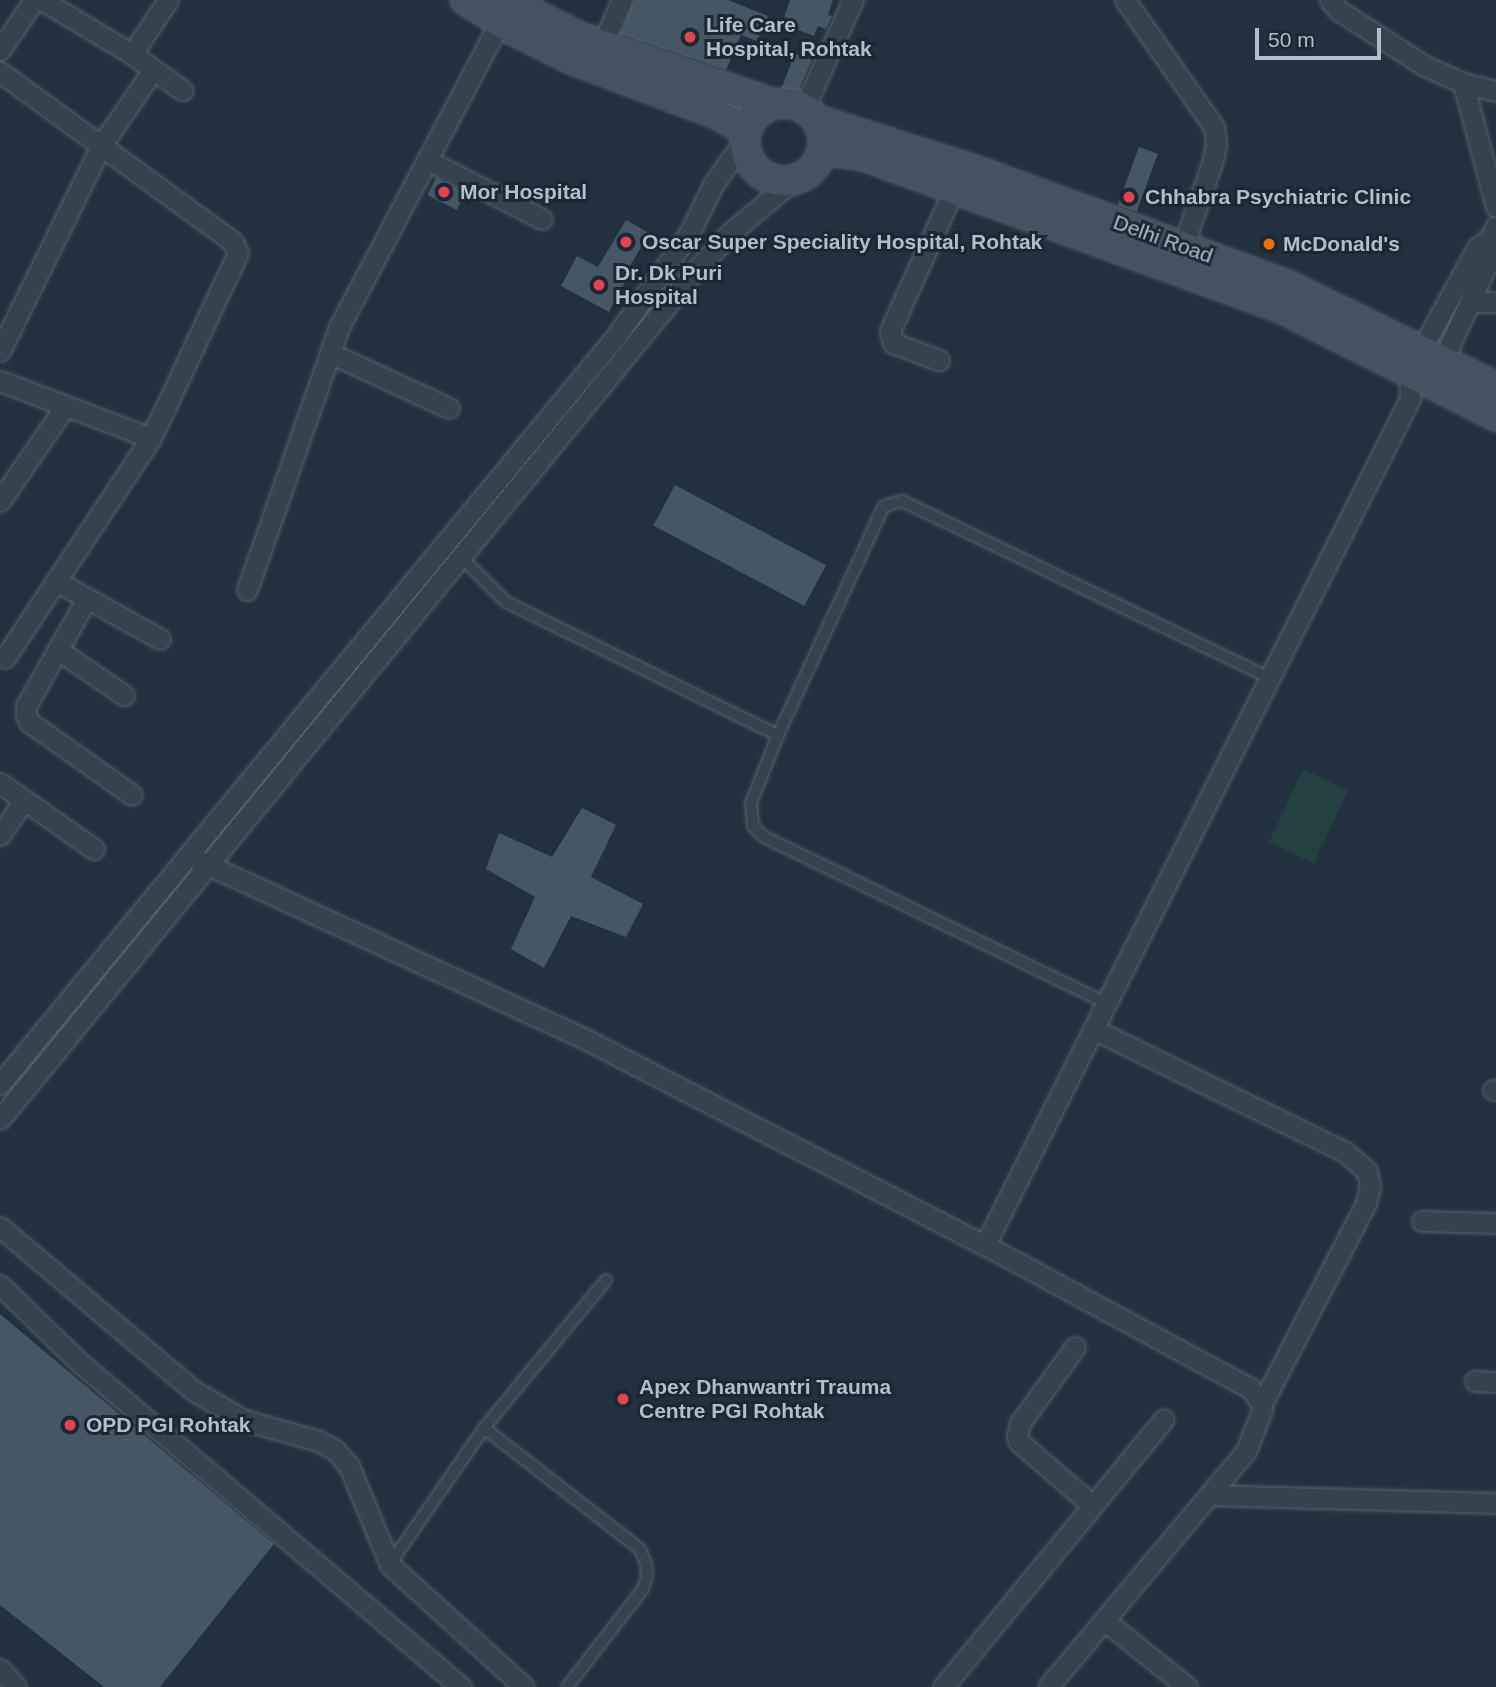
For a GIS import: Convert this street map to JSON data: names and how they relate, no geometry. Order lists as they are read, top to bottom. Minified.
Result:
{"streets":{"main road":["Delhi Road"]},"places":["Life Care Hospital, Rohtak","Mor Hospital","Chhabra Psychiatric Clinic","Oscar Super Speciality Hospital, Rohtak","McDonald's","Dr. Dk Puri Hospital","Apex Dhanwantri Trauma Centre PGI Rohtak","OPD PGI Rohtak"],"scale_bar":"50 m"}
